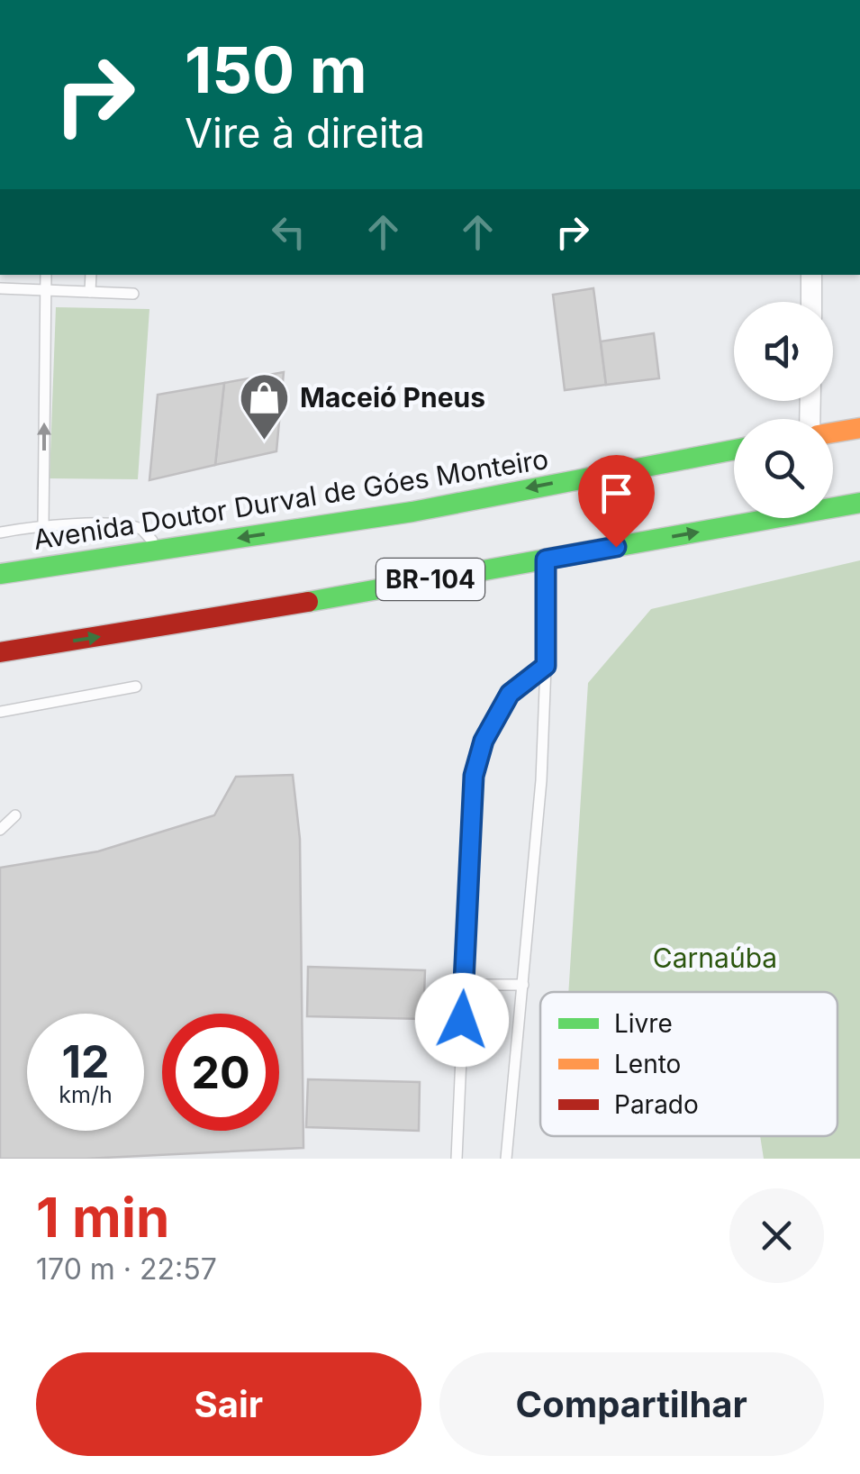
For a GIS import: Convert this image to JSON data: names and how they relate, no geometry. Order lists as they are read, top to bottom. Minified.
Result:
{"streets":{"highway":["Avenida Doutor Durval de Góes Monteiro","BR-104"]},"parks":["Carnaúba"],"places":{"shop":["Maceió Pneus"]},"legend":["Livre","Lento","Parado"],"page":{"turn":["150 m","Vire à direita"],"speed":"12 km/h","limit":"20","heading":["1 min","170 m · 22:57"],"buttons":["Sair","Compartilhar"]}}
